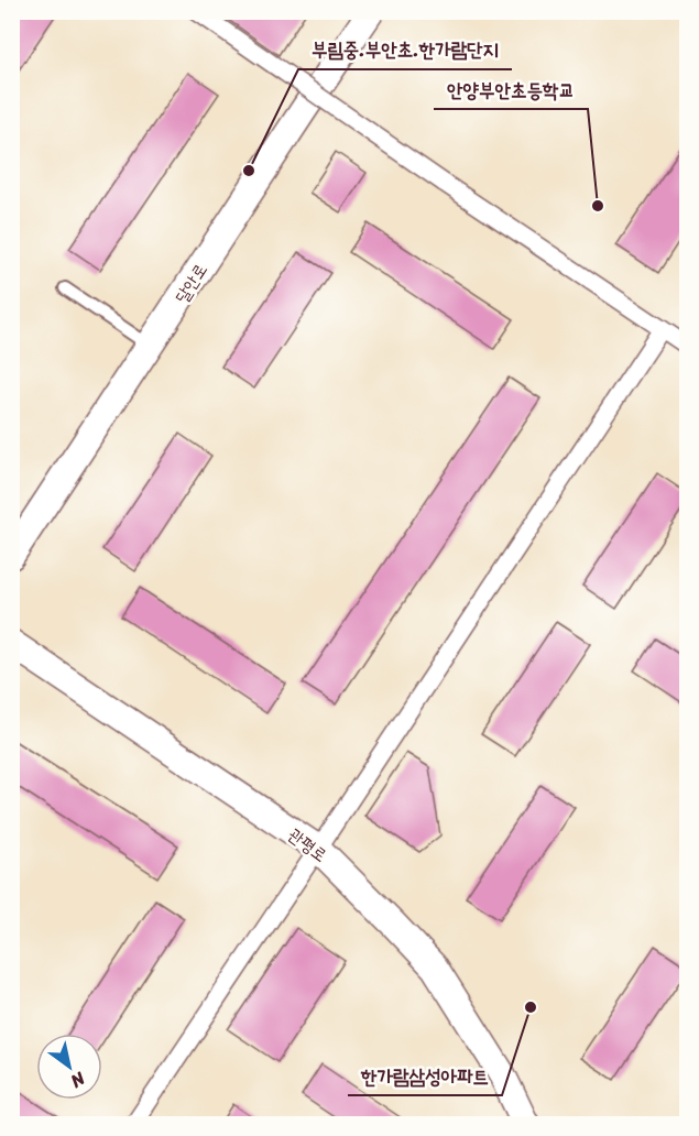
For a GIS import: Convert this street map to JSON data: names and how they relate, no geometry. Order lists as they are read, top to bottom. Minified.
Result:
{"streets":{"street":["달안로","관평로"]},"places":["부림중.부안초.한가람단지","안양부안초등학교","한가람삼성아파트"],"north":"bottom right"}
